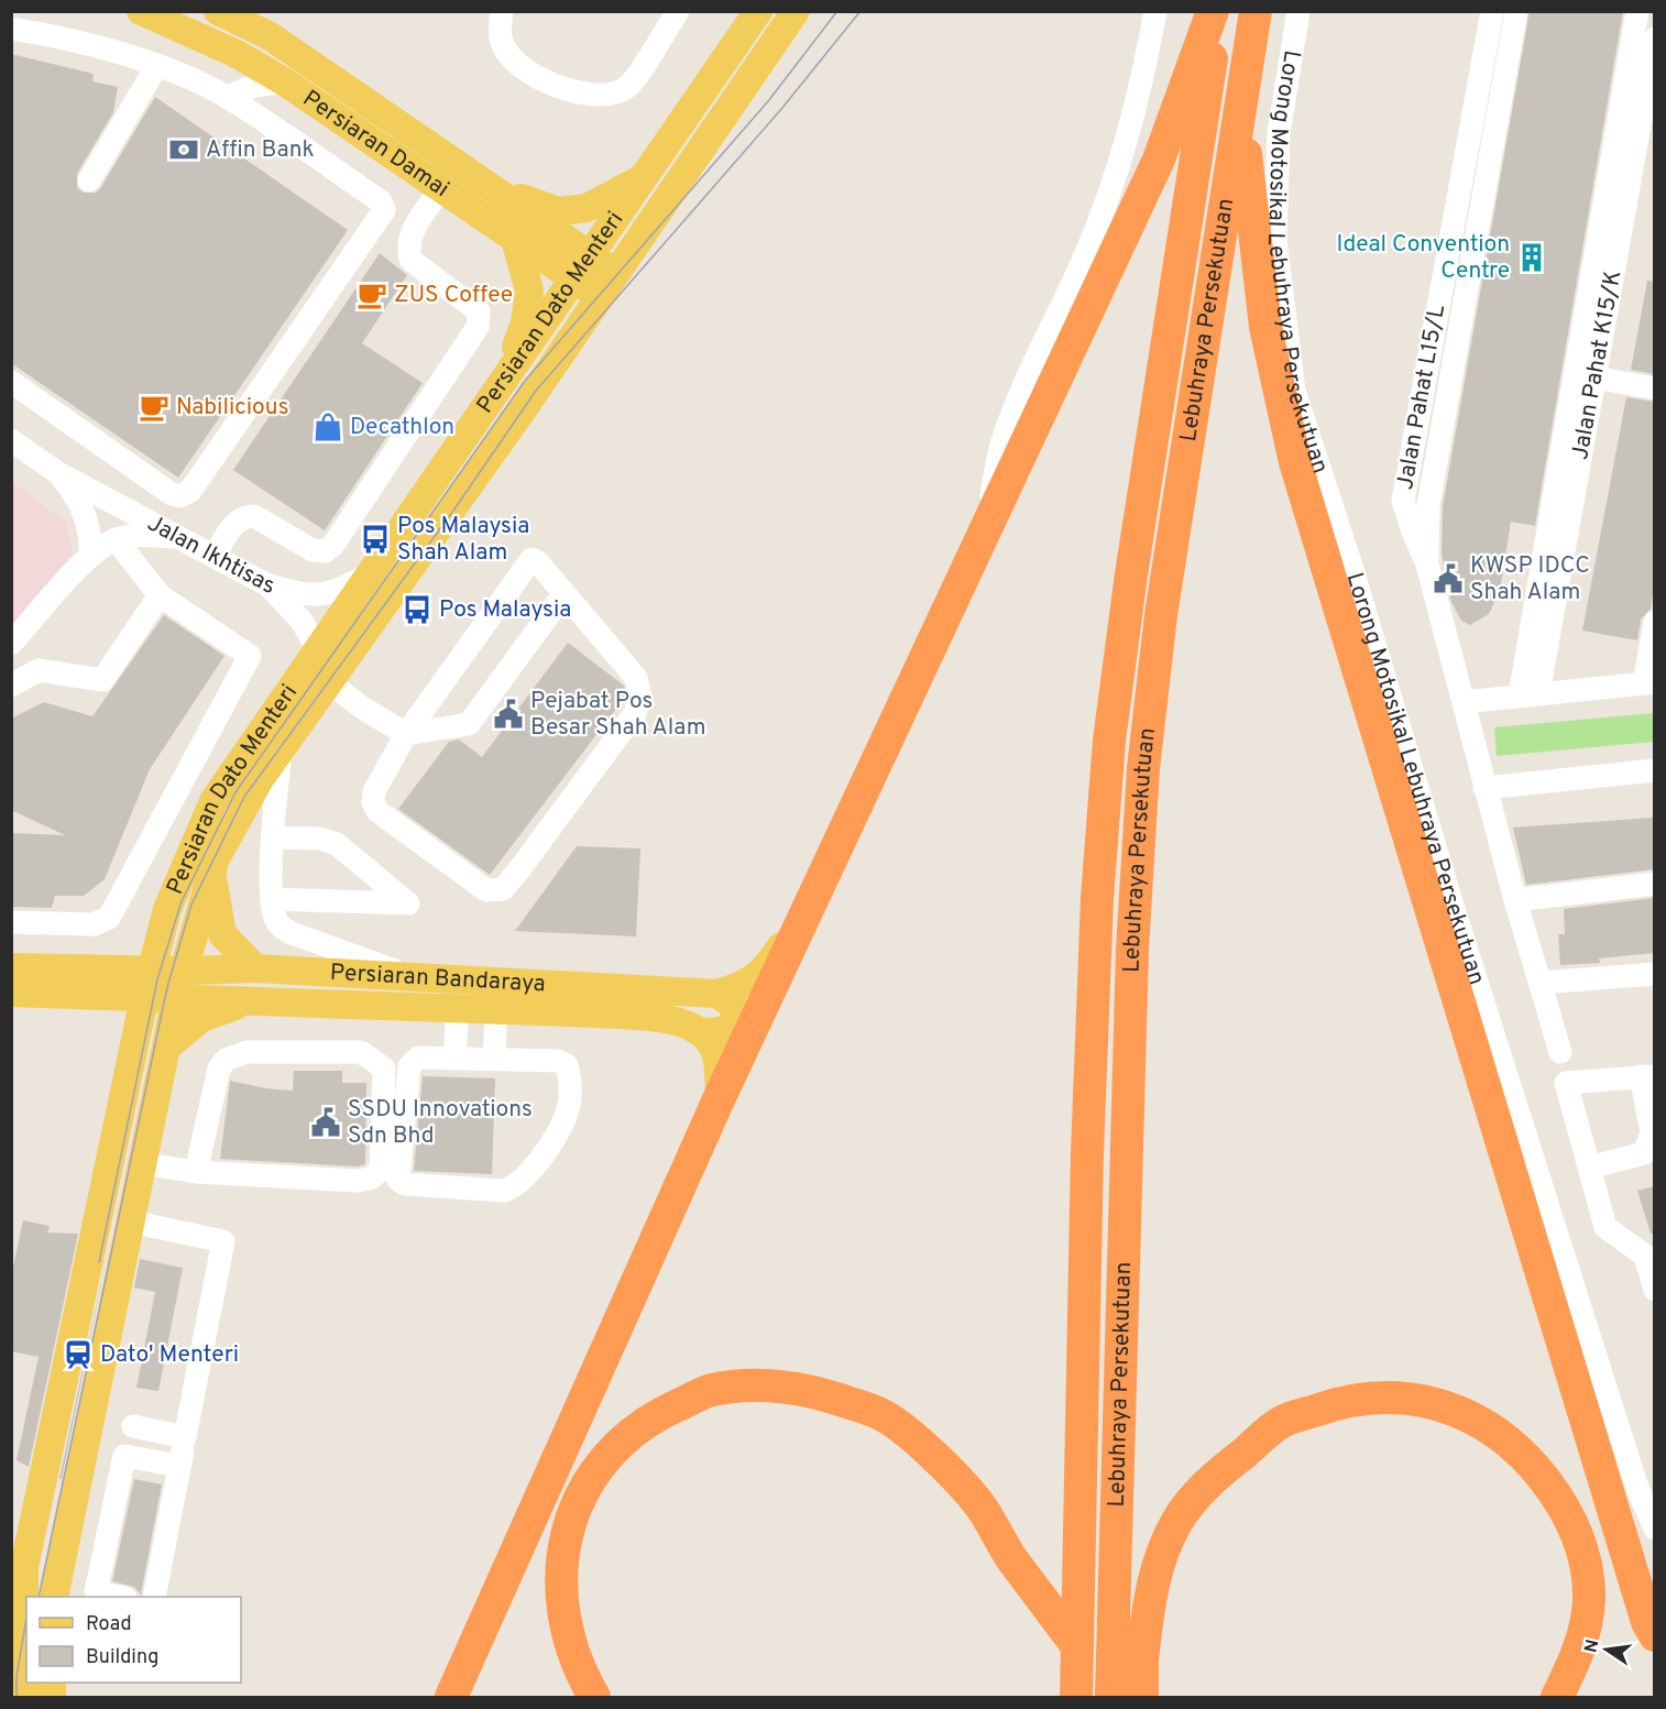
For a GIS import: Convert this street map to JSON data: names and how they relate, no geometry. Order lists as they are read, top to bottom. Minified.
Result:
{"streets":{"highway":["Lebuhraya Persekutuan"],"main road":["Persiaran Damai","Persiaran Dato Menteri","Persiaran Bandaraya"],"street":["Lorong Motosikal Lebuhraya Persekutuan","Jalan Pahat K15/K","Jalan Pahat L15/L","Jalan Ikhtisas"]},"crossings":[["Persiaran Damai","Persiaran Dato Menteri"],["Persiaran Dato Menteri","Jalan Ikhtisas"],["Persiaran Dato Menteri","Persiaran Bandaraya"]],"places":{"bank":["Affin Bank"],"building":["Ideal Convention Centre"],"cafe":["ZUS Coffee","Nabilicious"],"shop":["Decathlon"],"bus stop":["Pos Malaysia Shah Alam","Pos Malaysia"],"public building":["KWSP IDCC Shah Alam","Pejabat Pos Besar Shah Alam","SSDU Innovations Sdn Bhd"],"station":["Dato' Menteri"]},"legend":["Road","Building"],"north":"left"}
